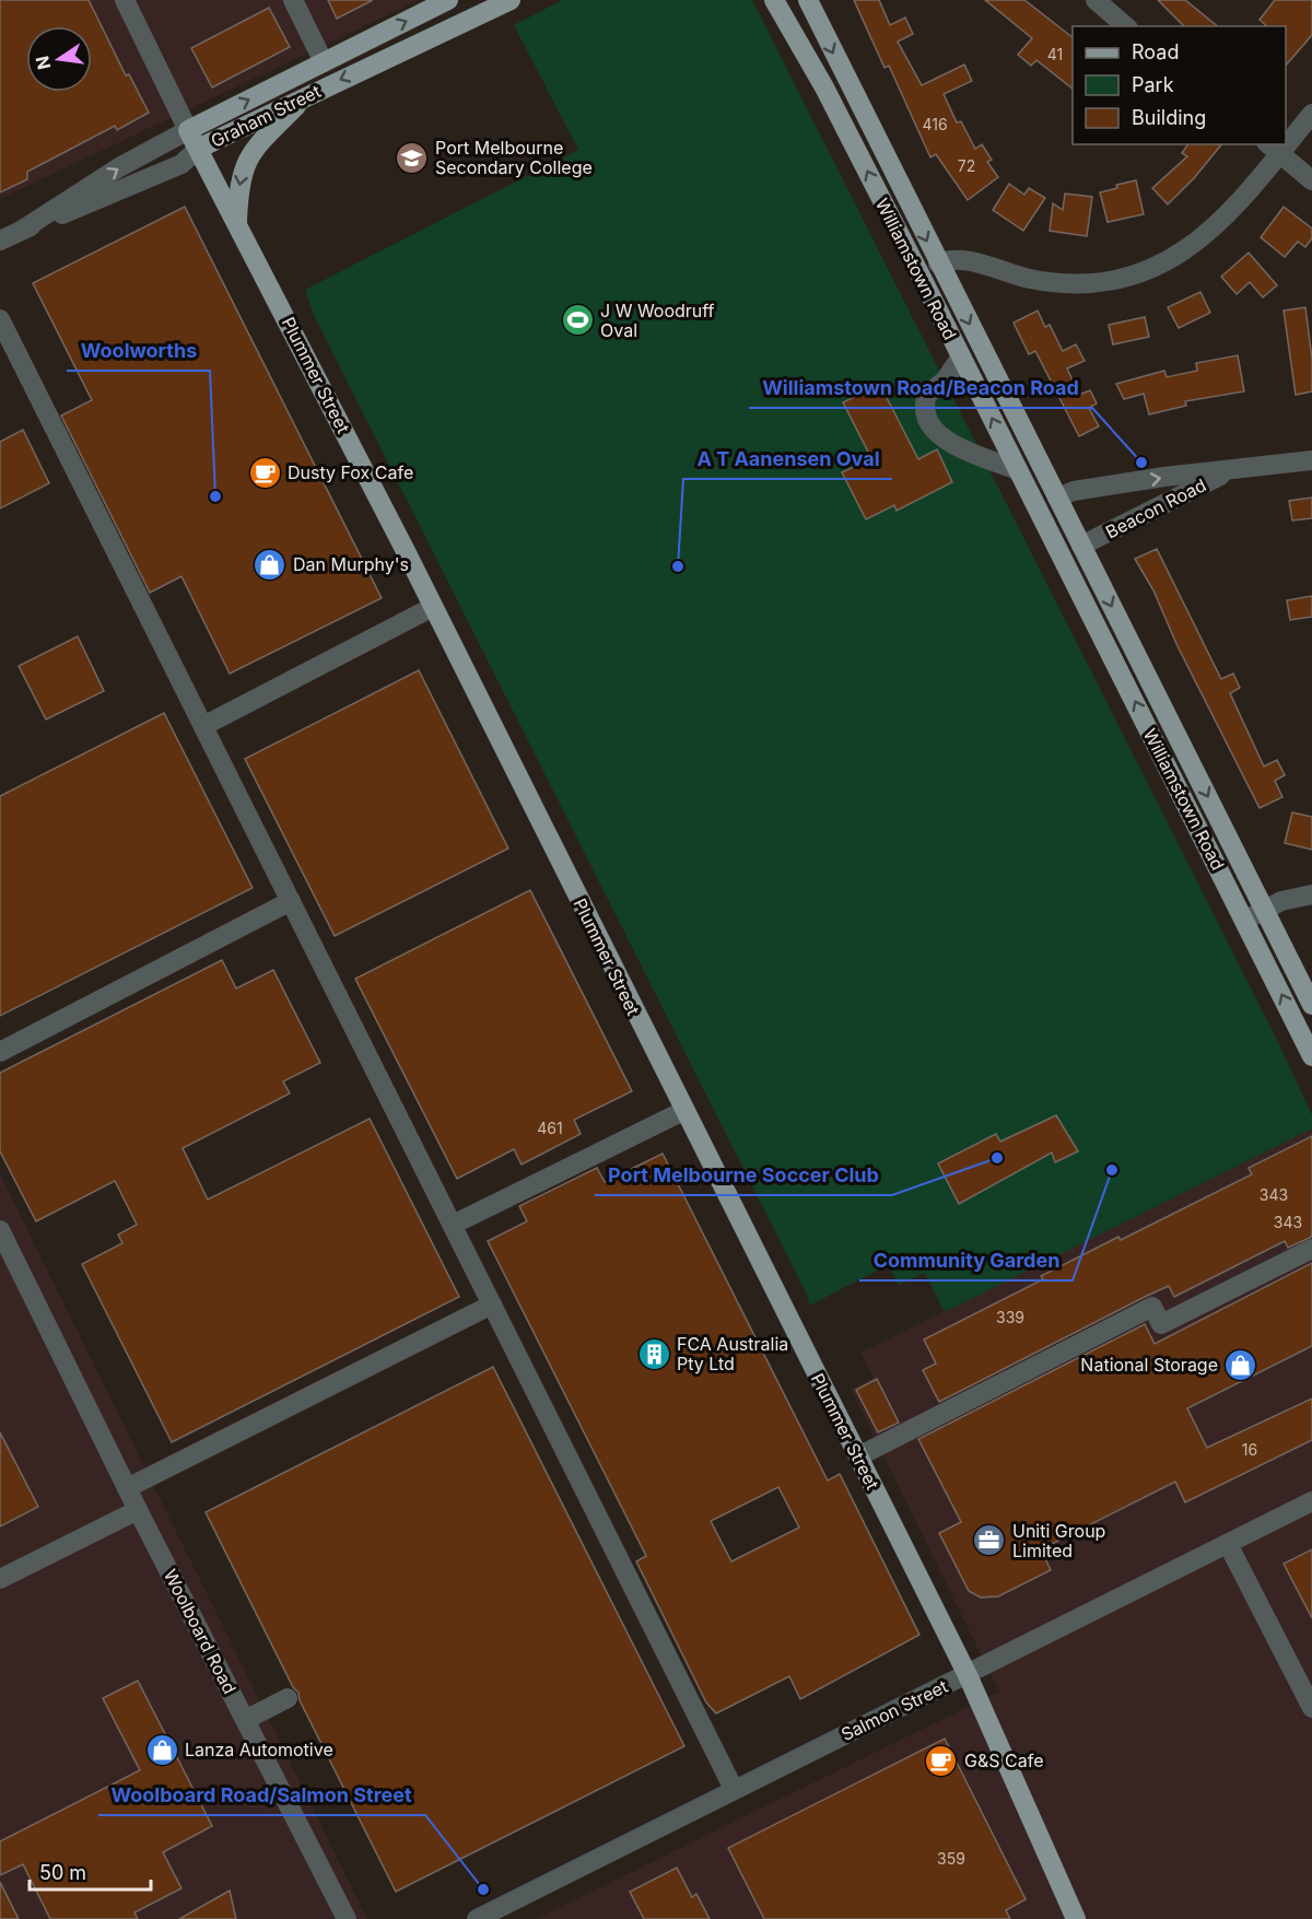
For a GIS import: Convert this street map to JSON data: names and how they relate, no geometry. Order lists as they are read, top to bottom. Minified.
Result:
{"streets":{"main road":["Graham Street","Williamstown Road","Plummer Street"],"street":["Beacon Road","Woolboard Road","Salmon Street"]},"crossings":[["Graham Street","Plummer Street"],["Williamstown Road","Beacon Road"],["Plummer Street","Salmon Street"]],"places":{"school or university":["Port Melbourne Secondary College"],"sports":["J W Woodruff Oval"],"other":["Williamstown Road/Beacon Road","Woolworths","A T Aanensen Oval","Port Melbourne Soccer Club","Community Garden","Woolboard Road/Salmon Street"],"cafe":["Dusty Fox Cafe","G&S Cafe"],"shop":["Dan Murphy's","National Storage","Lanza Automotive"],"building":["FCA Australia Pty Ltd"],"office":["Uniti Group Limited"]},"house_numbers":["41","416","72","461","343","343","339","16","359"],"legend":["Road","Park","Building"],"scale_bar":"50 m","north":"left"}
